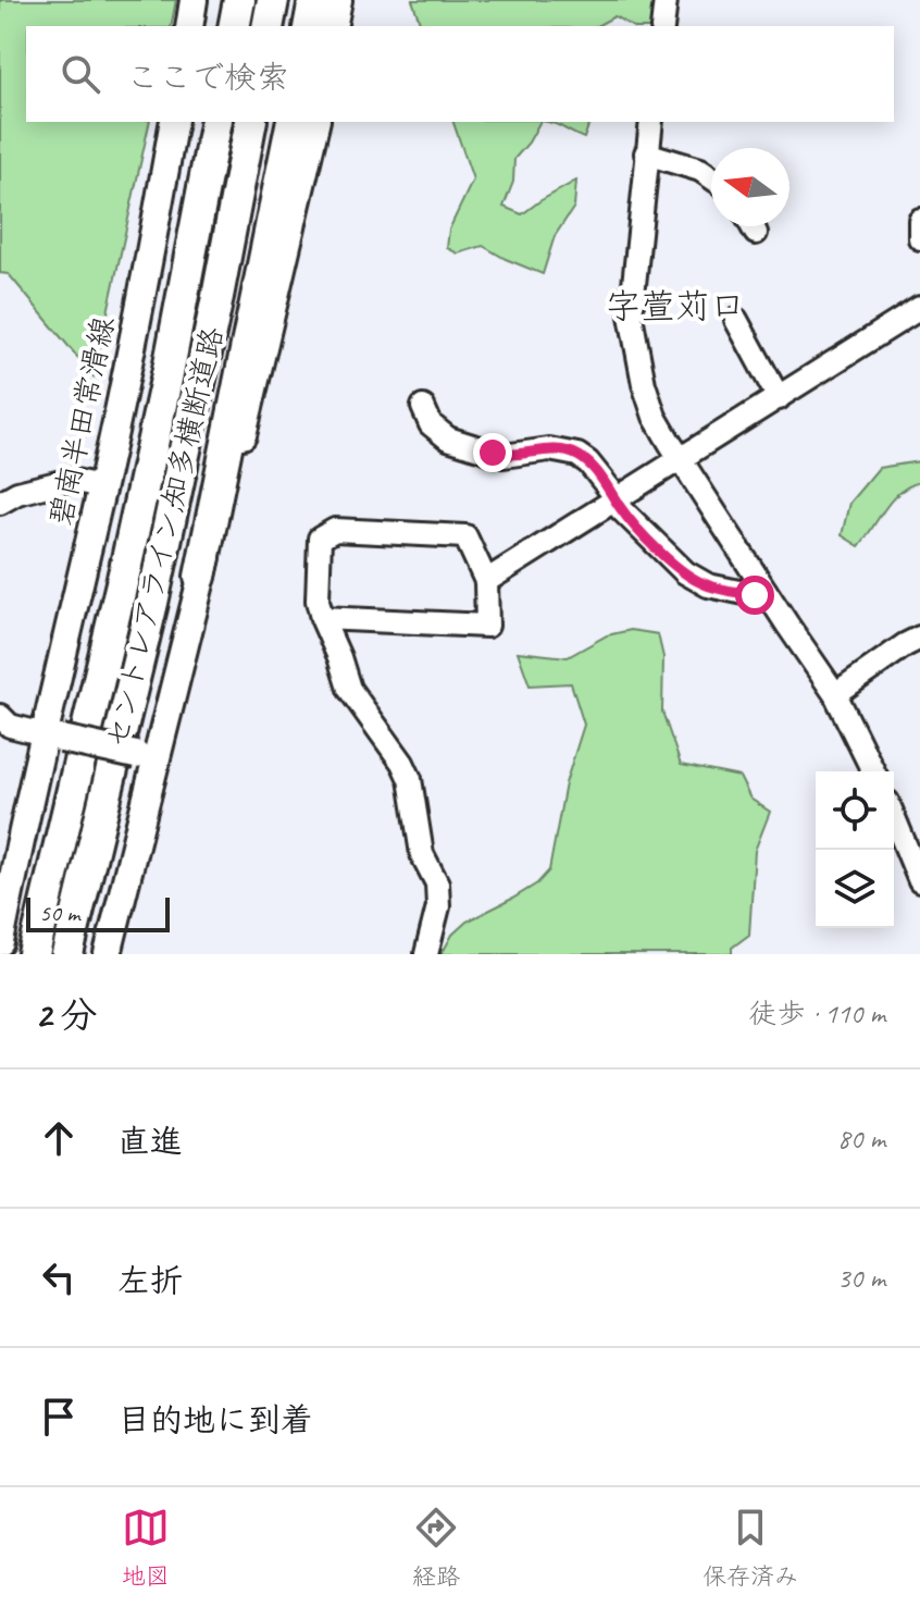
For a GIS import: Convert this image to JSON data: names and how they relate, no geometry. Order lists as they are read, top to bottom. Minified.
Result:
{"streets":{"highway":["セントレアライン;知多横断道路"],"main road":["碧南半田常滑線"]},"districts":["字萱苅口"],"scale_bar":"50 m","north":"left","page":{"search":"ここで検索","scale":"50 m","heading":["2 分","徒歩 · 110 m"],"list":[["直進","80 m"],["左折","30 m"],"目的地に到着"],"nav":["地図","経路","保存済み"]}}
